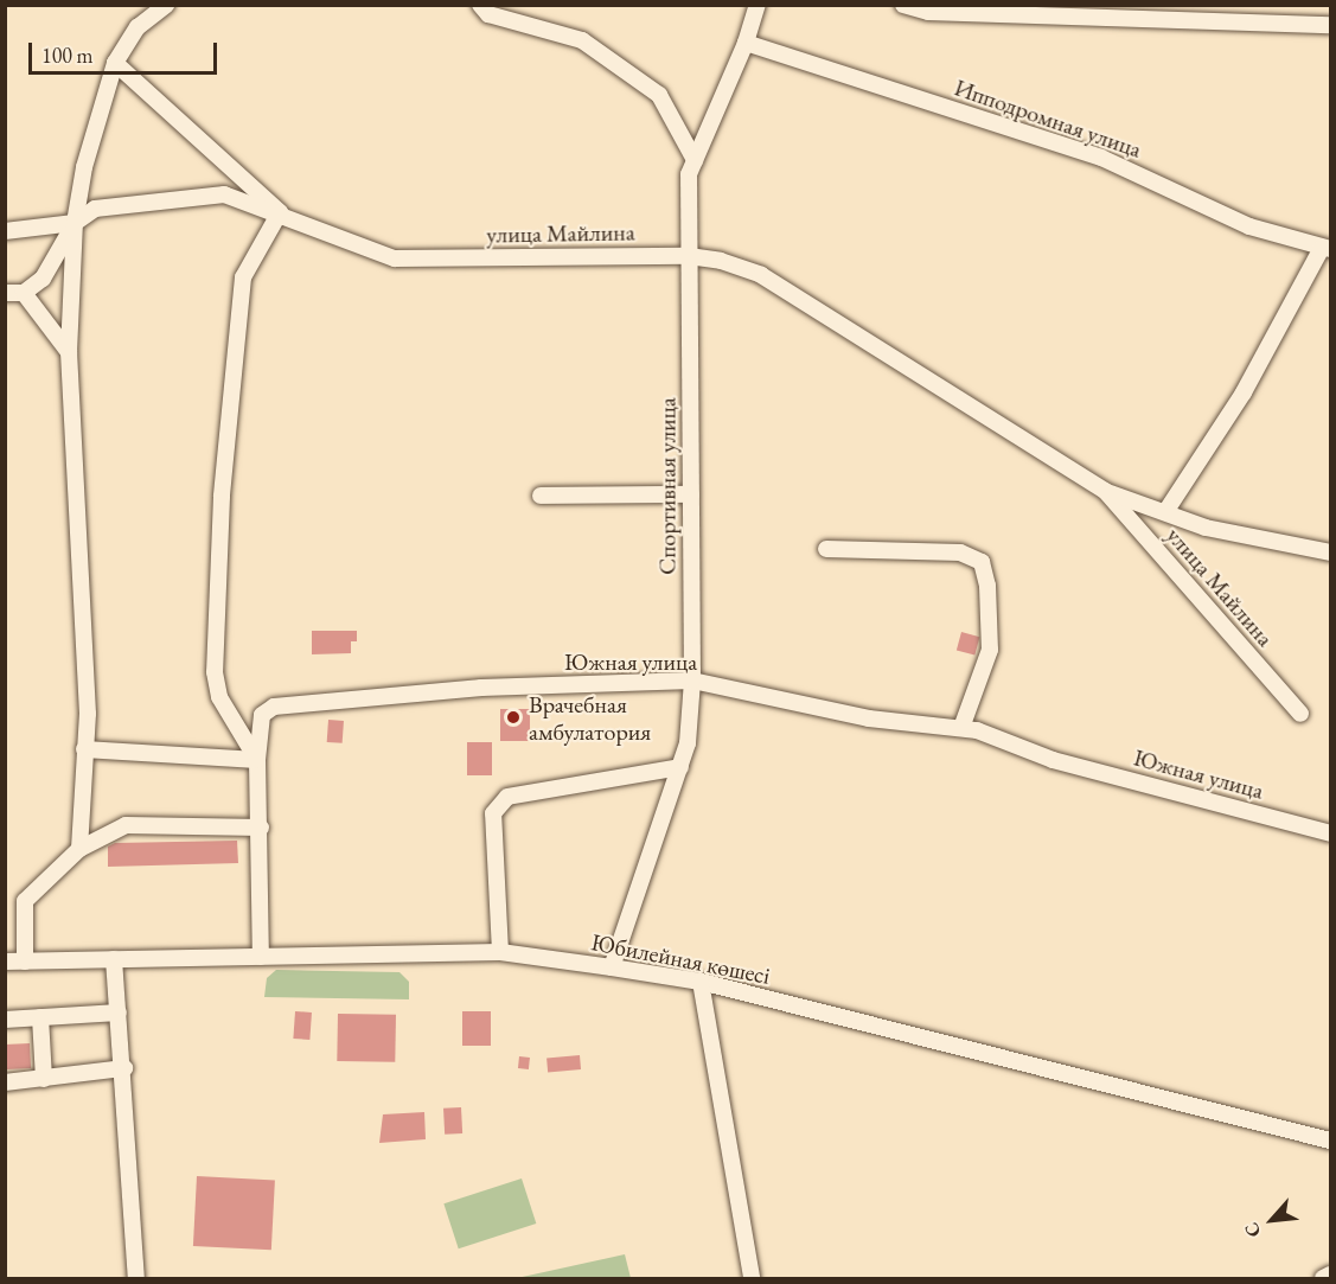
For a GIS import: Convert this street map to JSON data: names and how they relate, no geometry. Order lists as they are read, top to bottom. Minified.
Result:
{"streets":{"street":["Ипподромная улица","улица Майлина","Спортивная улица","Южная улица","Юбилейная көшесі"]},"crossings":[["Ипподромная улица","Спортивная улица"],["улица Майлина","Спортивная улица"],["Спортивная улица","Южная улица"],["Спортивная улица","Юбилейная көшесі"]],"places":["Врачебная амбулатория"],"scale_bar":"100 m","north":"bottom left"}
